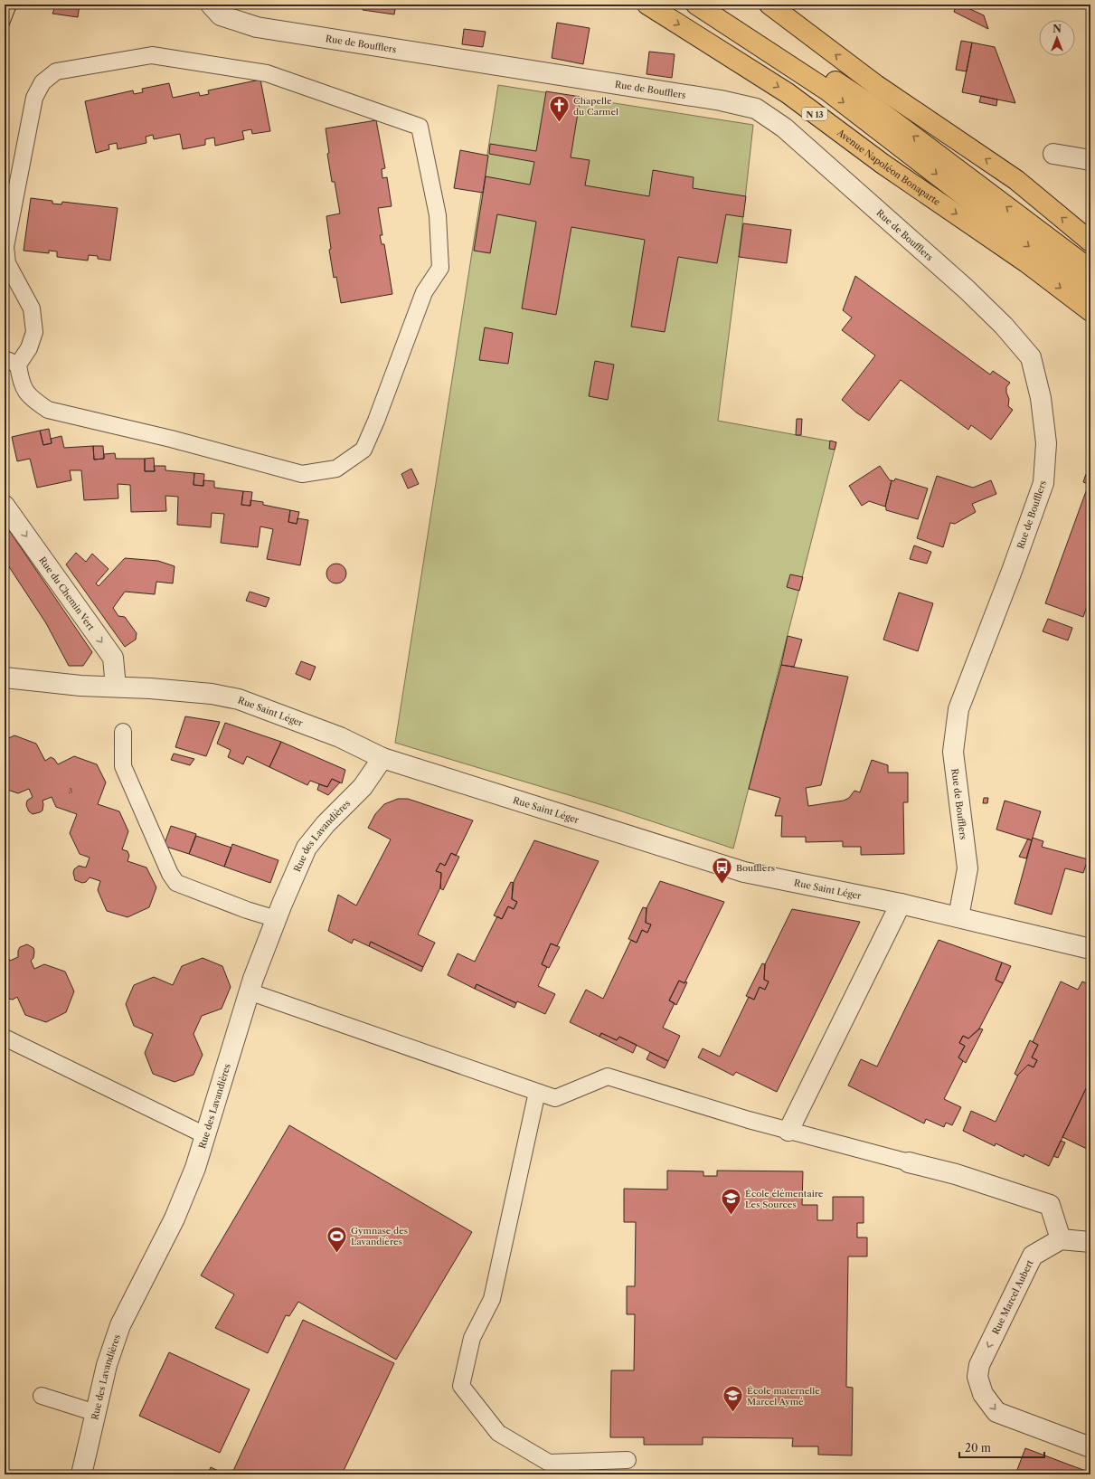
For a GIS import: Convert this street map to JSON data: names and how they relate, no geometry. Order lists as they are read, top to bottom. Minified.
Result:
{"streets":{"main road":["N 13","Avenue Napoléon Bonaparte"],"street":["Rue de Boufflers","Rue du Chemin Vert","Rue Saint Léger","Rue des Lavandières","Rue Marcel Aubert"]},"crossings":[["Rue de Boufflers","Rue Saint Léger"],["Rue du Chemin Vert","Rue Saint Léger"],["Rue Saint Léger","Rue des Lavandières"]],"one_way":["Rue du Chemin Vert"],"places":{"church":["Chapelle du Carmel"],"bus stop":["Boufflers"],"school or university":["École élémentaire Les Sources","École maternelle Marcel Aymé"],"sports":["Gymnase des Lavandières"]},"house_numbers":["3"],"scale_bar":"20 m","north":"top"}
